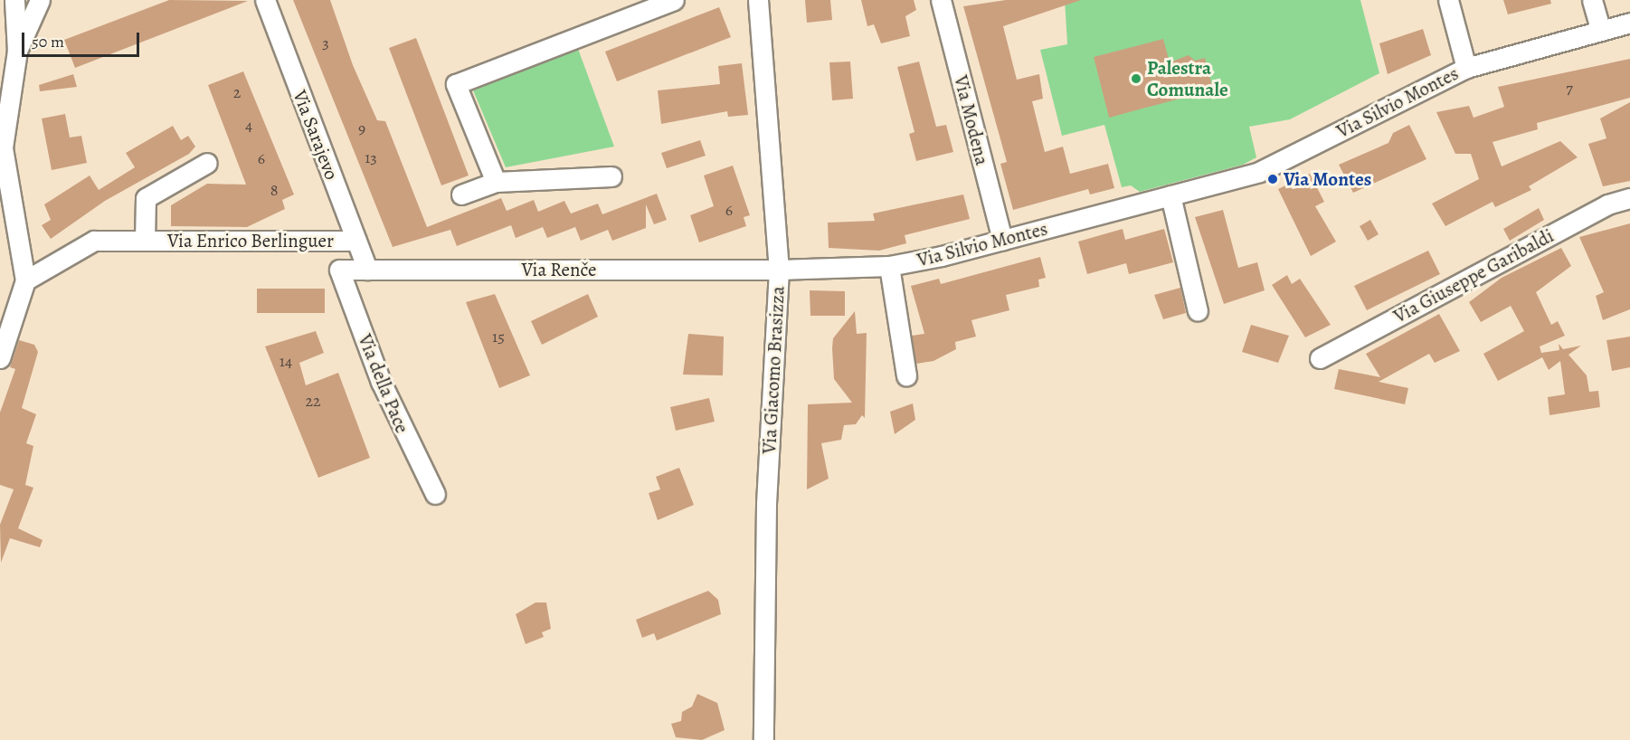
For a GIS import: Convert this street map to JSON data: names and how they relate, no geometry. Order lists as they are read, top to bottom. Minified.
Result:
{"streets":{"street":["Via Silvio Montes","Via Modena","Via Sarajevo","Via Enrico Berlinguer","Via Renče","Via Giuseppe Garibaldi","Via Giacomo Brasizza","Via della Pace"]},"crossings":[["Via Silvio Montes","Via Modena"],["Via Silvio Montes","Via Renče"],["Via Silvio Montes","Via Giacomo Brasizza"],["Via Sarajevo","Via Enrico Berlinguer"],["Via Sarajevo","Via Renče"],["Via Renče","Via Giacomo Brasizza"],["Via Renče","Via della Pace"]],"places":["Palestra Comunale","Via Montes"],"house_numbers":["3","7","2","4","9","13","6","8","6","15","14","22"],"scale_bar":"50 m"}
